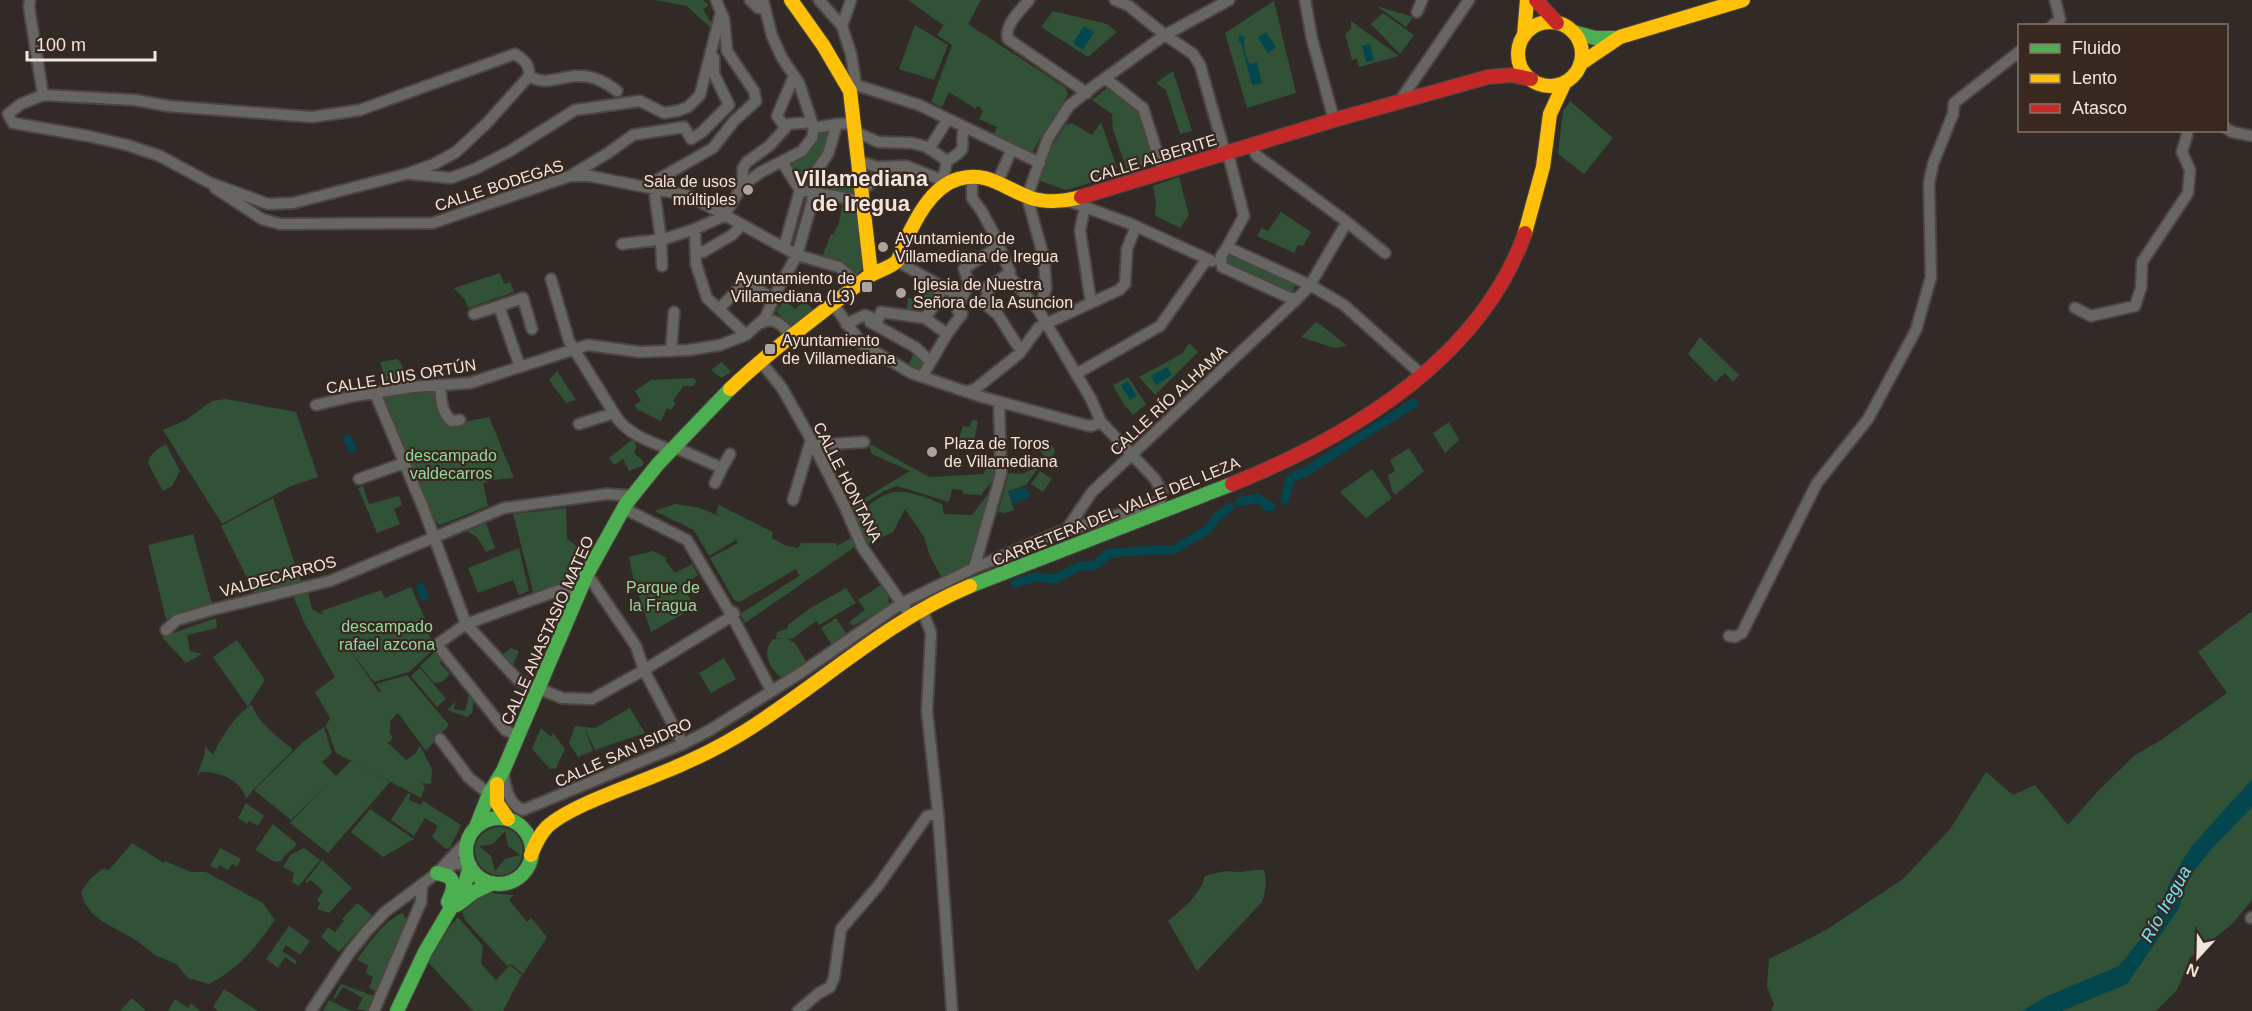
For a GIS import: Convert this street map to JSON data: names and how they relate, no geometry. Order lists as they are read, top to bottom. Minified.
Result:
{"streets":{"main road":["CALLE ALBERITE","CARRETERA DEL VALLE DEL LEZA","CALLE ANASTASIO MATEO"],"street":["CALLE BODEGAS","CALLE LUIS ORTÚN","CALLE RÍO ALHAMA","CALLE HONTANA","VALDECARROS","CALLE SAN ISIDRO"]},"crossings":[["CALLE ALBERITE","CARRETERA DEL VALLE DEL LEZA"],["CALLE BODEGAS","CALLE LUIS ORTÚN"],["CALLE BODEGAS","CALLE ANASTASIO MATEO"],["CALLE RÍO ALHAMA","CALLE SAN ISIDRO"],["CALLE HONTANA","CARRETERA DEL VALLE DEL LEZA"],["CALLE HONTANA","CALLE ANASTASIO MATEO"],["CALLE HONTANA","CALLE SAN ISIDRO"],["VALDECARROS","CALLE ANASTASIO MATEO"],["CALLE ANASTASIO MATEO","CALLE SAN ISIDRO"]],"districts":["Villamediana de Iregua"],"water":["Río Iregua"],"parks":["descampado valdecarros","Parque de la Fragua","descampado rafael azcona"],"places":{"other":["Sala de usos múltiples","Ayuntamiento de Villamediana de Iregua","Iglesia de Nuestra Señora de la Asuncion","Plaza de Toros de Villamediana"],"transit":["Ayuntamiento de Villamediana (L3)","Ayuntamiento de Villamediana"]},"legend":["Fluido","Lento","Atasco"],"scale_bar":"100 m","north":"bottom"}
